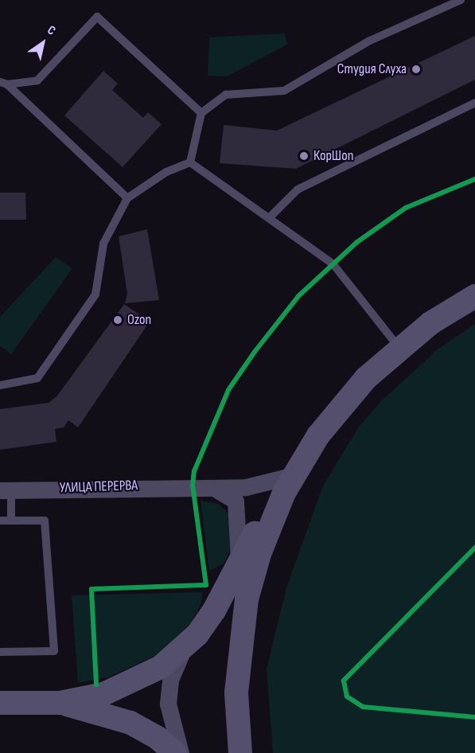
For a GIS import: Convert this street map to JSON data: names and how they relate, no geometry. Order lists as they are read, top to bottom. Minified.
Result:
{"streets":{"street":["УЛИЦА ПЕРЕРВА"]},"places":["Студия Слуха","КорШоп","Ozon"],"north":"top right"}
